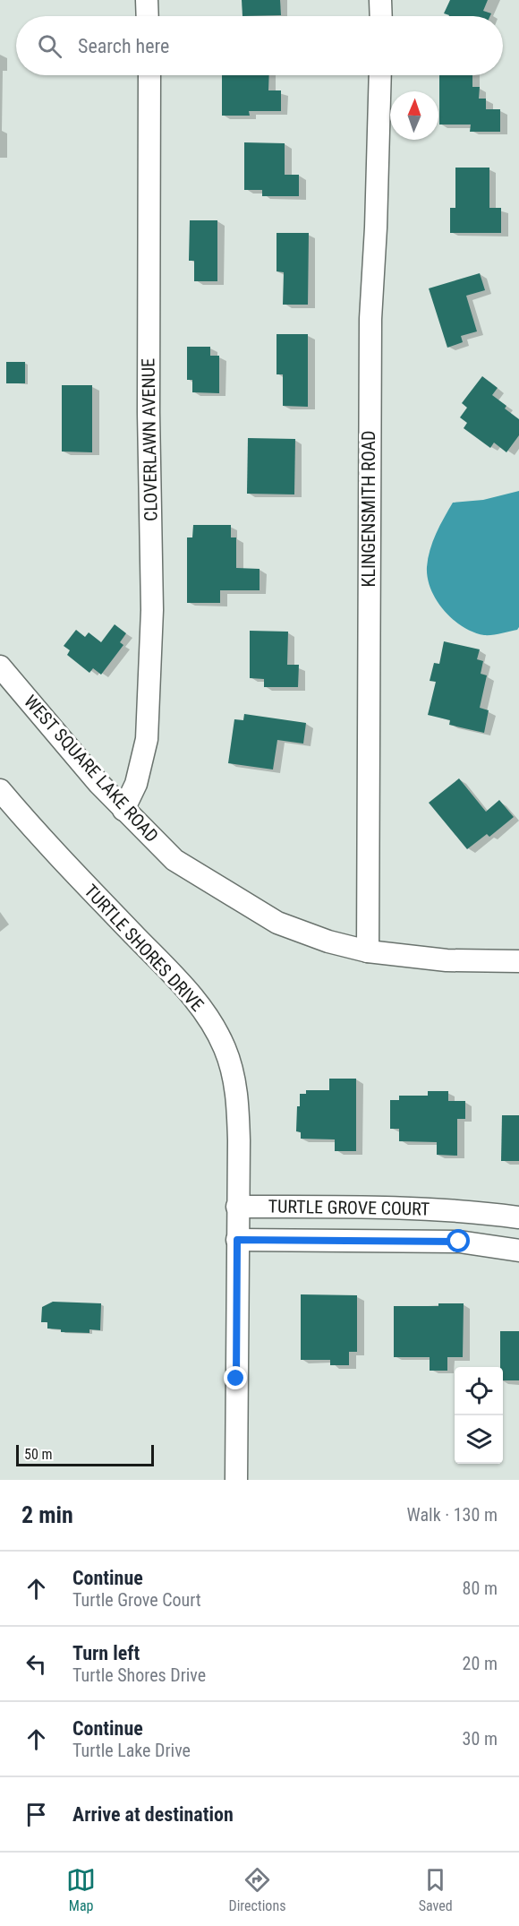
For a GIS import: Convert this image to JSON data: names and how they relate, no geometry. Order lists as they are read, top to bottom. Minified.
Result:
{"streets":{"street":["CLOVERLAWN AVENUE","KLINGENSMITH ROAD","WEST SQUARE LAKE ROAD","TURTLE SHORES DRIVE","TURTLE GROVE COURT"]},"crossings":[["CLOVERLAWN AVENUE","WEST SQUARE LAKE ROAD"],["KLINGENSMITH ROAD","WEST SQUARE LAKE ROAD"],["TURTLE SHORES DRIVE","TURTLE GROVE COURT"]],"scale_bar":"50 m","north":"top","page":{"search":"Search here","scale":"50 m","heading":["2 min","Walk · 130 m"],"list":[["Continue","Turtle Grove Court","80 m"],["Turn left","Turtle Shores Drive","20 m"],["Continue","Turtle Lake Drive","30 m"],"Arrive at destination"],"nav":["Map","Directions","Saved"]}}
